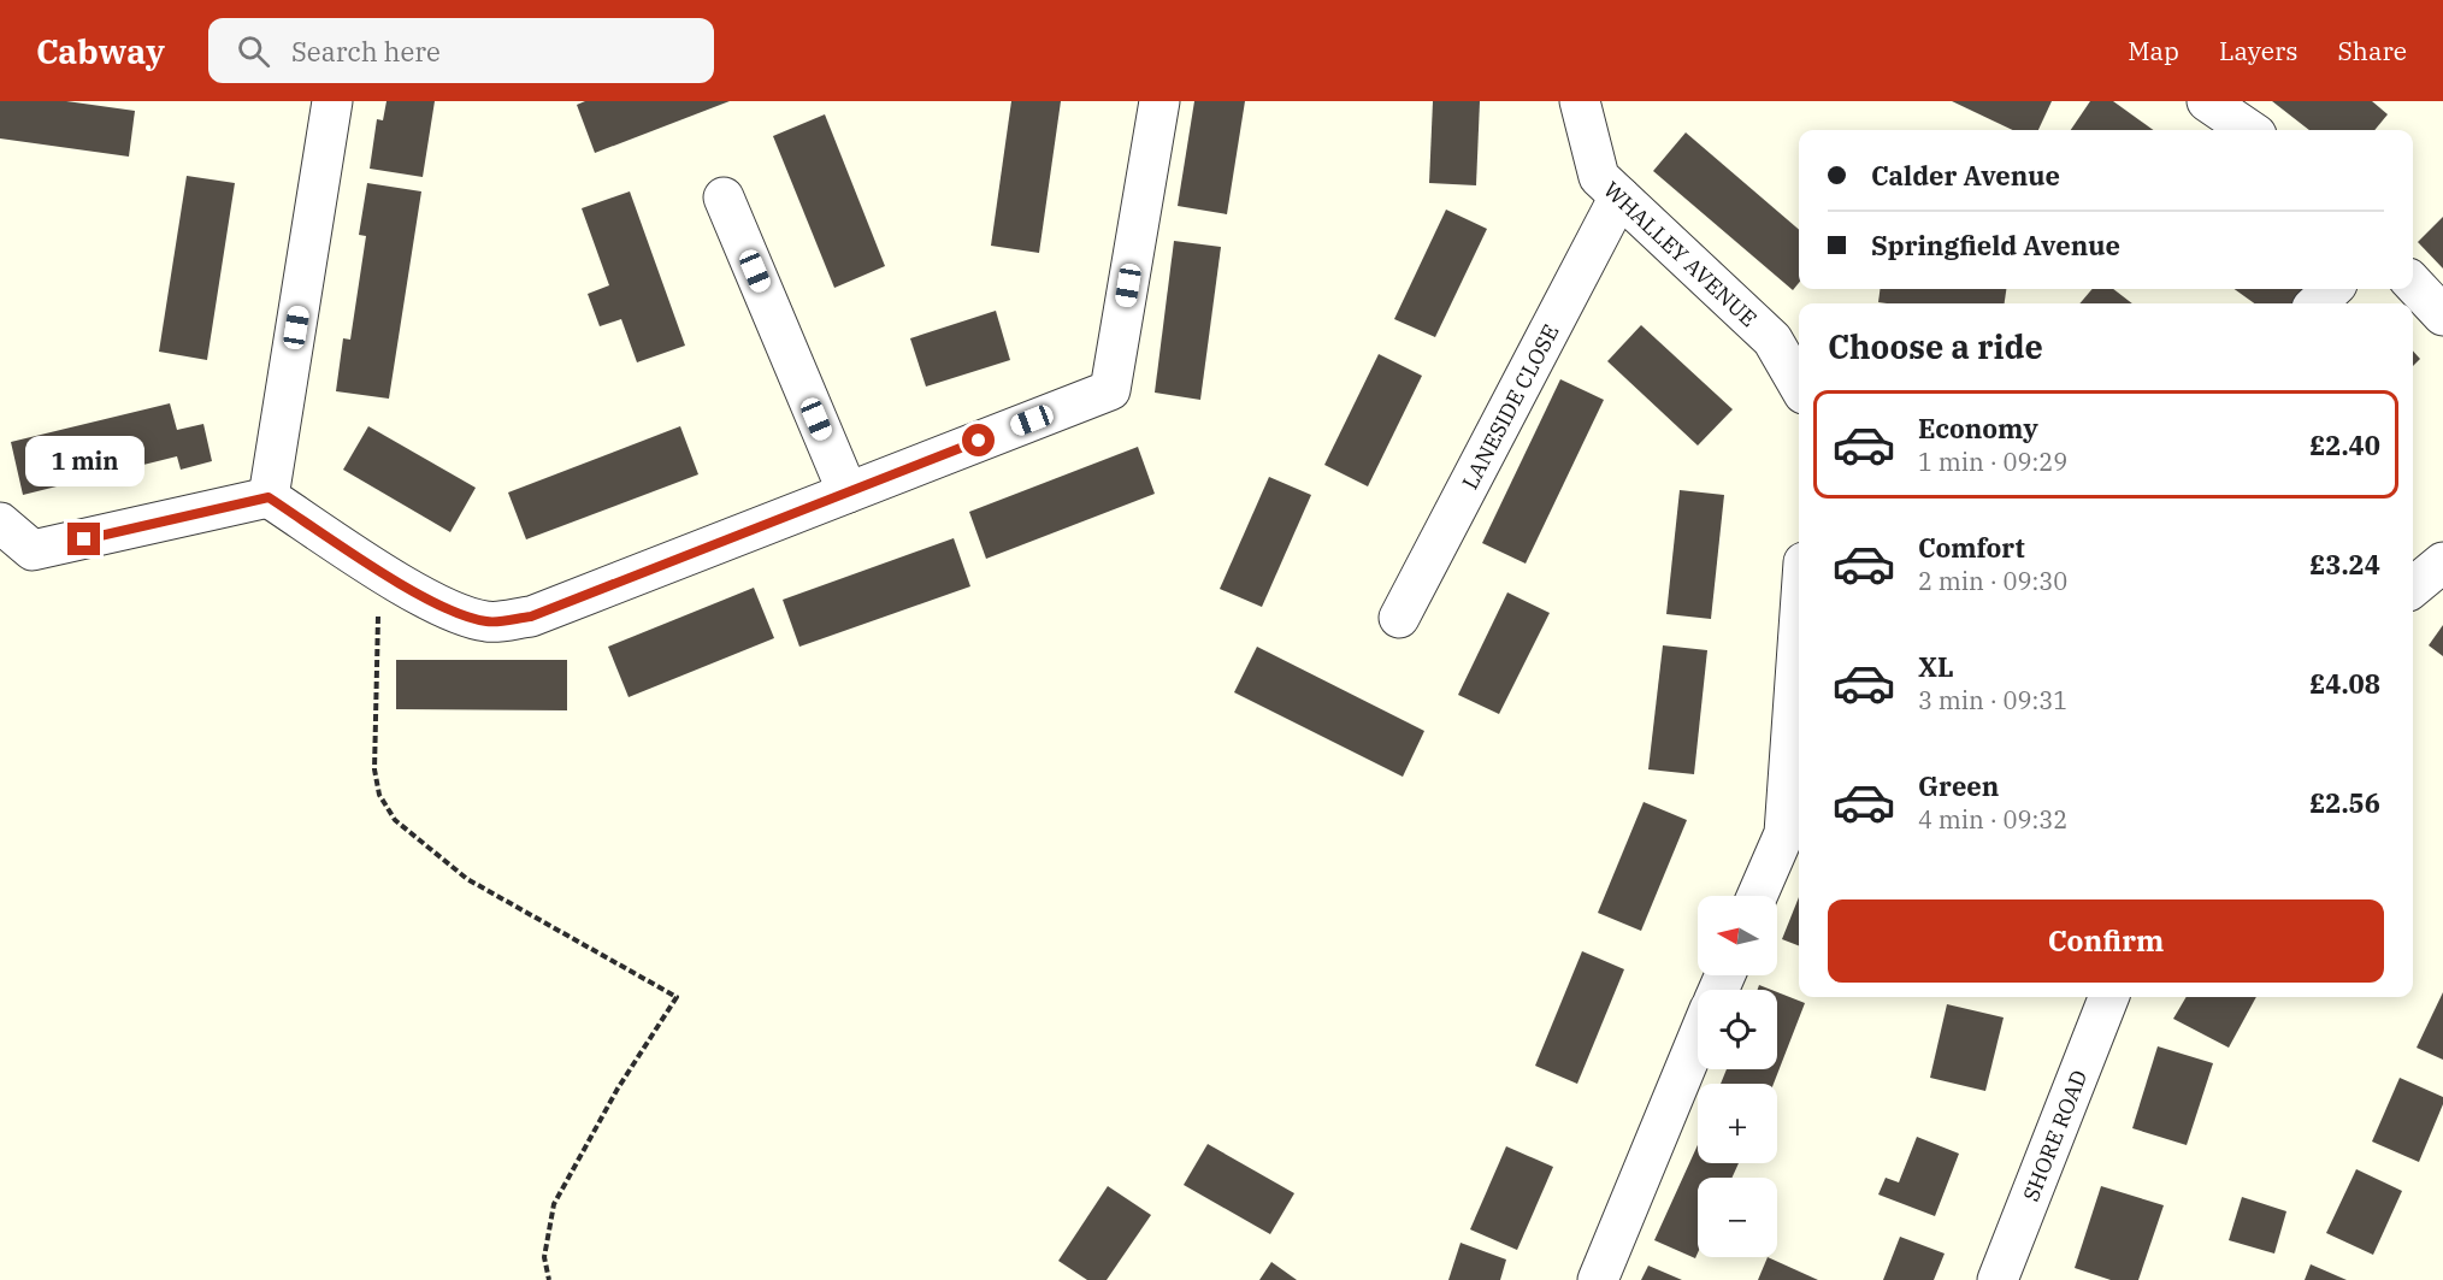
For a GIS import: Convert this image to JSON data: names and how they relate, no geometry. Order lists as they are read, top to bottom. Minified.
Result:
{"streets":{"street":["WHALLEY AVENUE","LANESIDE CLOSE","SHORE ROAD"]},"crossings":[["WHALLEY AVENUE","LANESIDE CLOSE"]],"north":"left","page":{"header":"Cabway","search":"Search here","nav":["Map","Layers","Share"],"banner":["Calder Avenue","Springfield Avenue"],"heading":"Choose a ride","list":[{"name":"Economy","note":"1 min · 09:29","value":"£2.40"},{"name":"Comfort","note":"2 min · 09:30","value":"£3.24"},{"name":"XL","note":"3 min · 09:31","value":"£4.08"},{"name":"Green","note":"4 min · 09:32","value":"£2.56"}],"bubble":"1 min","buttons":"Confirm","map_buttons":["+","−"]}}
